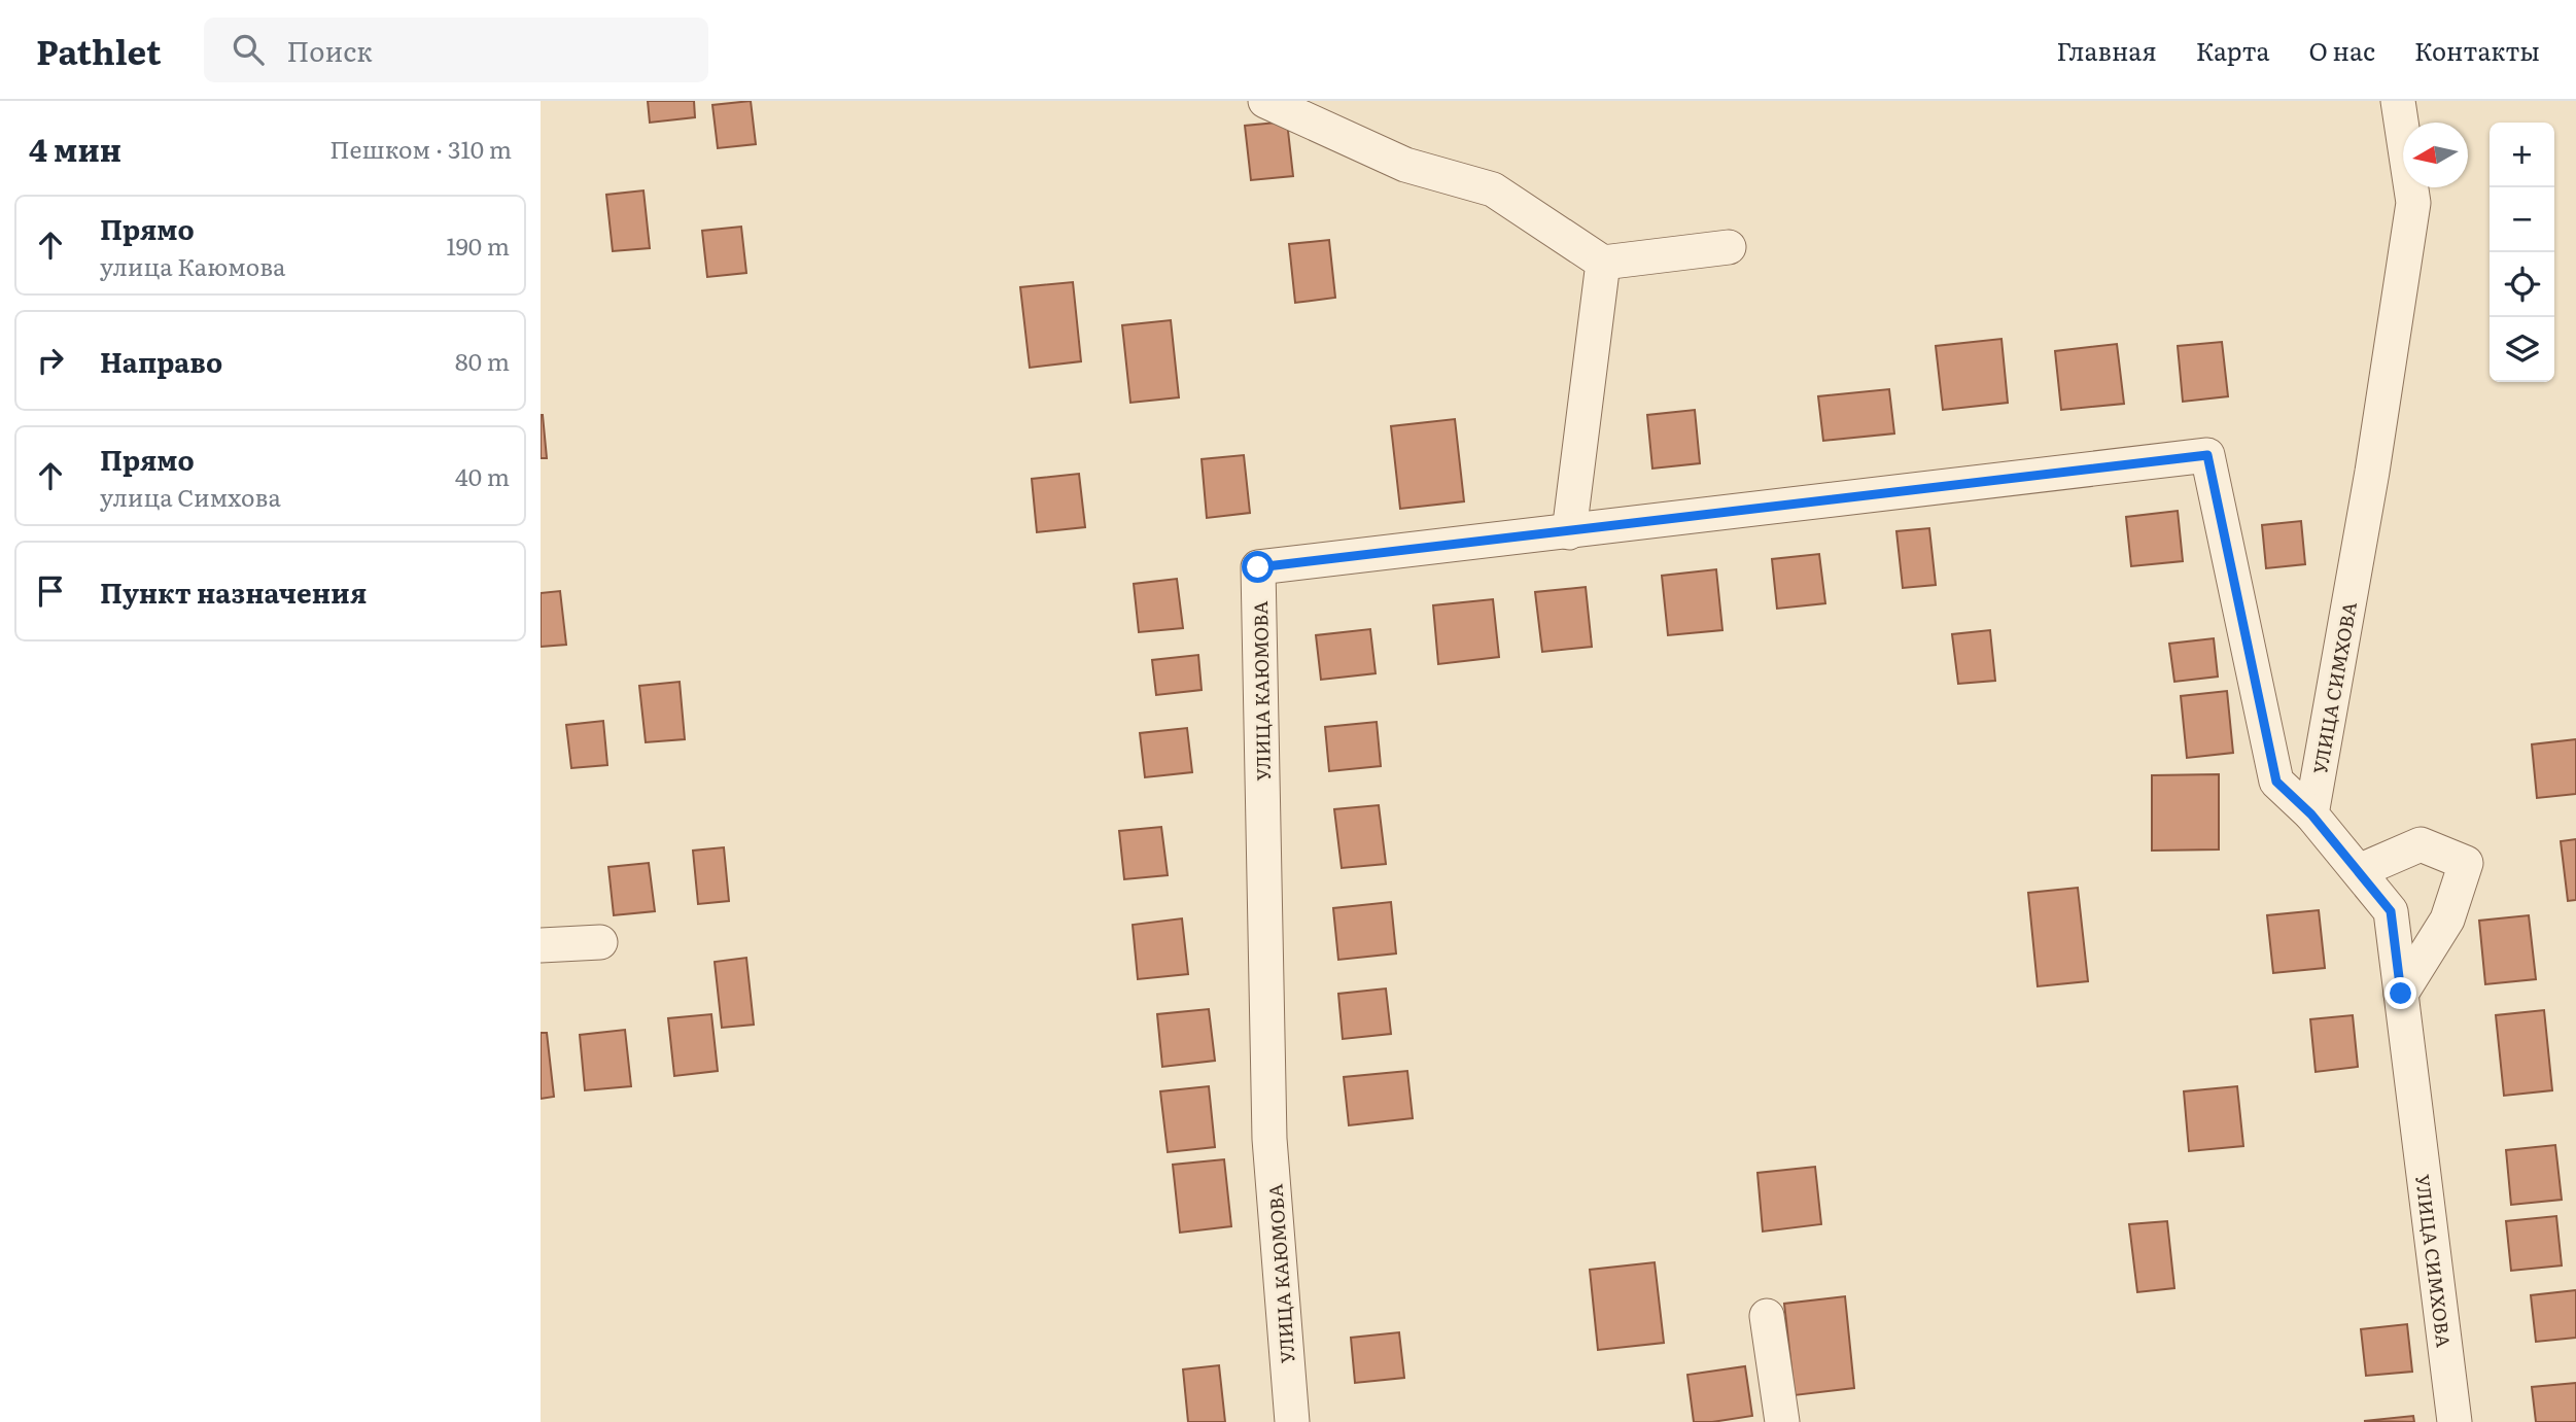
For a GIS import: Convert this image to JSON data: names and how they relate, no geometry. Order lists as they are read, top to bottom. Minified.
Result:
{"streets":{"street":["УЛИЦА СИМХОВА","УЛИЦА КАЮМОВА"]},"crossings":[["УЛИЦА СИМХОВА","УЛИЦА КАЮМОВА"]],"north":"left","page":{"header":"Pathlet","search":"Поиск","nav":["Главная","Карта","О нас","Контакты"],"heading":["4 мин","Пешком · 310 m"],"map_buttons":["+","−"],"list":[["Прямо","улица Каюмова","190 m"],["Направо","80 m"],["Прямо","улица Симхова","40 m"],"Пункт назначения"]}}
